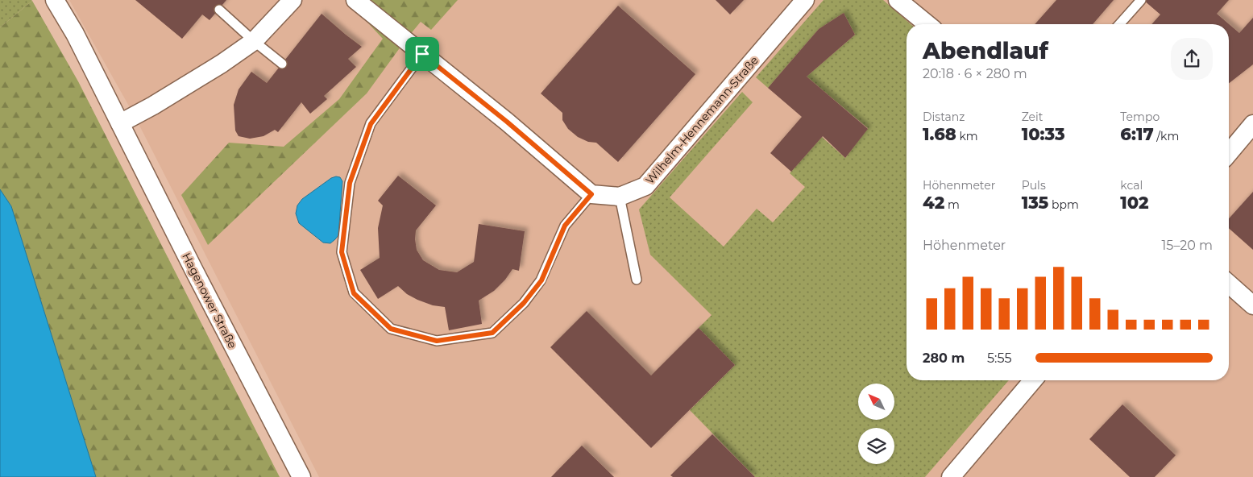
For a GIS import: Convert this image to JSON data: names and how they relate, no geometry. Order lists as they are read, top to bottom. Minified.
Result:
{"streets":{"street":["Wilhelm-Hennemann-Straße","Hagenower Straße"]},"north":"top left","page":{"heading":["Abendlauf","20:18 · 6 × 280 m"],"stats":[["Distanz","1.68 km"],["Zeit","10:33"],["Tempo","6:17 /km"],["Höhenmeter","42 m"],["Puls","135 bpm"],["kcal","102"]],"chart":["Höhenmeter","15–20 m"],"list":[{"name":"280 m","note":"5:55"}]}}
